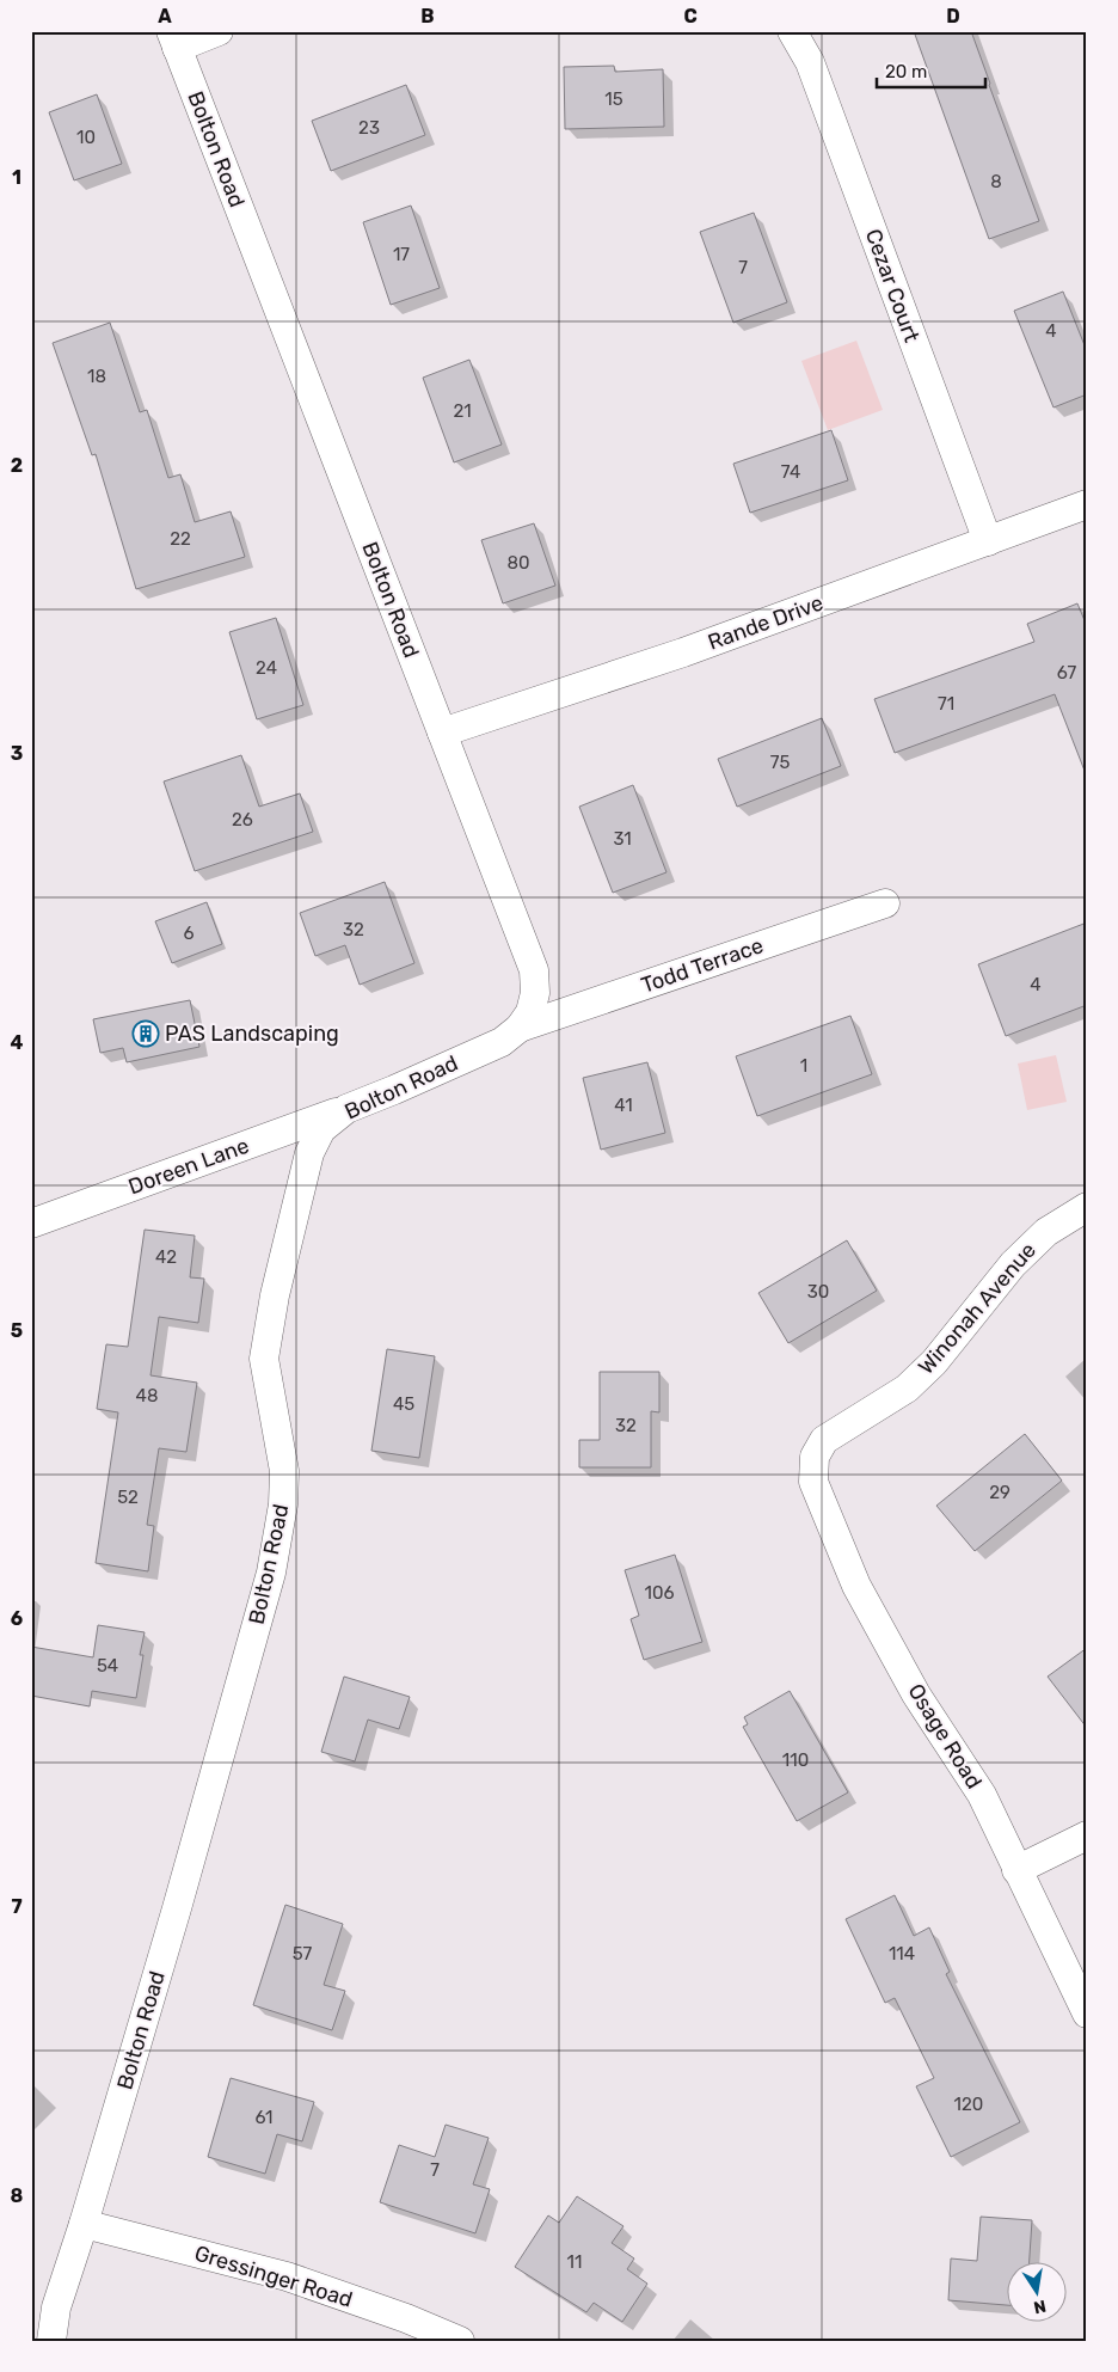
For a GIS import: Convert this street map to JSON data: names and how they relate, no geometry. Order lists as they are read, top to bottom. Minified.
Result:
{"streets":{"street":["Bolton Road","Cezar Court","Rande Drive","Todd Terrace","Doreen Lane","Winonah Avenue","Osage Road","Gressinger Road"]},"crossings":[["Bolton Road","Rande Drive"],["Bolton Road","Todd Terrace"],["Bolton Road","Doreen Lane"],["Bolton Road","Gressinger Road"],["Cezar Court","Rande Drive"],["Winonah Avenue","Osage Road"]],"places":{"building":["PAS Landscaping"]},"house_numbers":["15","23","10","8","17","7","4","18","21","74","22","80","24","67","71","75","26","31","32","6","4","1","41","42","30","48","45","32","29","52","106","54","110","57","114","120","61","7","11"],"scale_bar":"20 m","north":"bottom","grid":{"columns":["A","B","C","D"],"rows":["1","2","3","4","5","6","7","8"]}}
